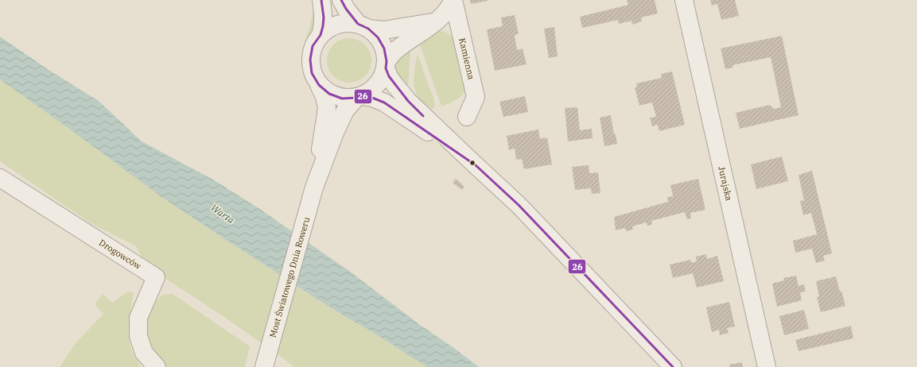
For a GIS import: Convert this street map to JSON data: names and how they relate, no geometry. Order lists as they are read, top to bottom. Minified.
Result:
{"streets":{"street":["Kamienna","Jurajska","Drogowców","Most Światowego Dnia Roweru"]},"water":["Warta"],"lines":["transit line 26"]}
